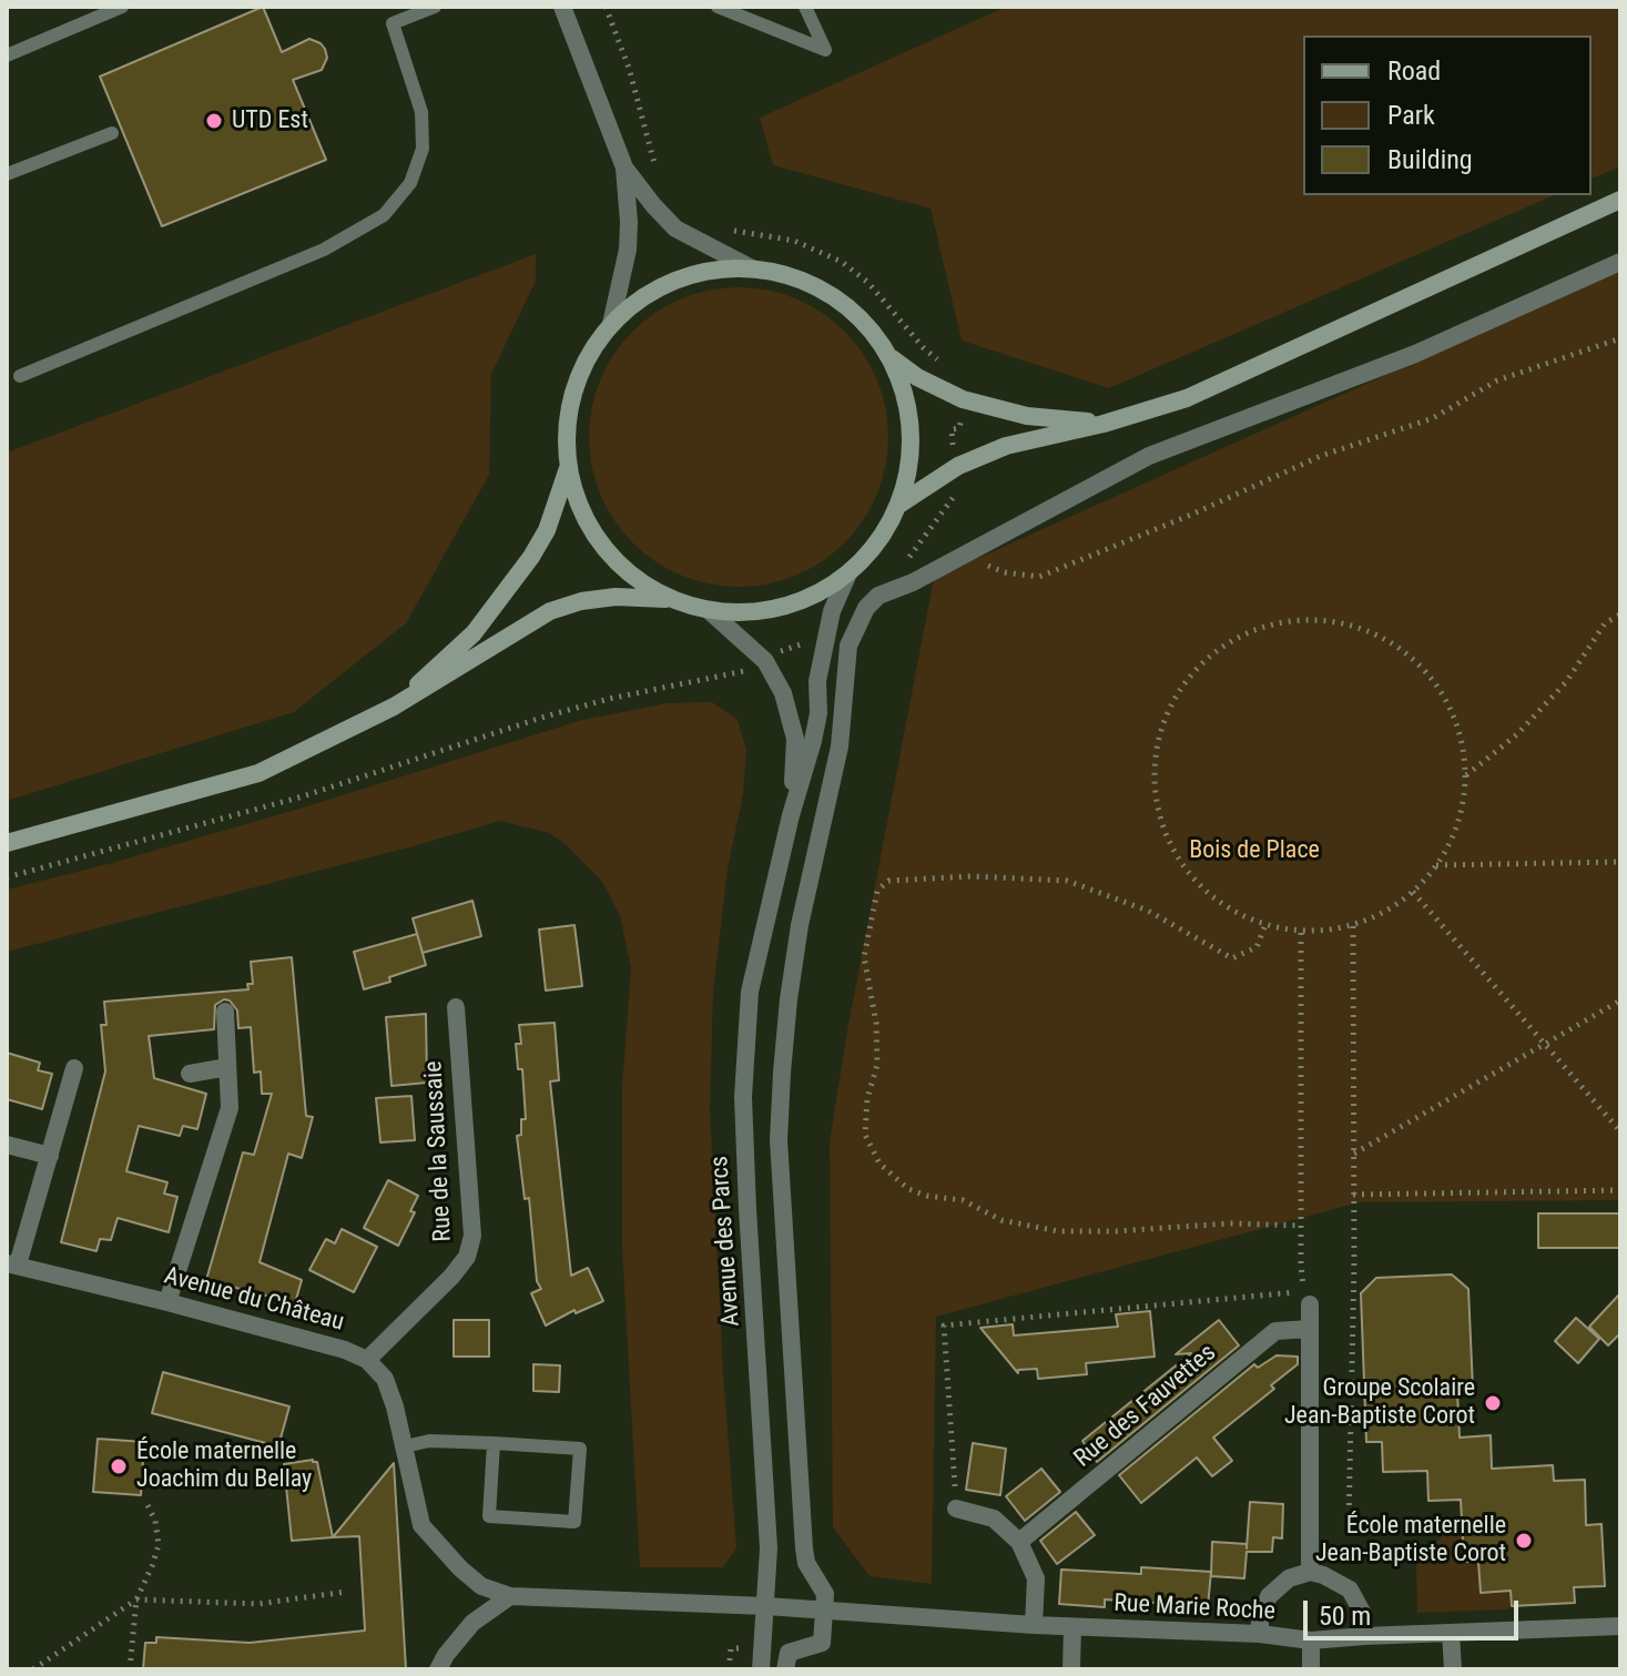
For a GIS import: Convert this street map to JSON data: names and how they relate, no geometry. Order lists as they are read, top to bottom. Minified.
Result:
{"streets":{"street":["Rue de la Saussaie","Avenue des Parcs","Avenue du Château","Rue des Fauvettes","Rue Marie Roche"]},"crossings":[["Rue de la Saussaie","Avenue du Château"],["Avenue des Parcs","Avenue du Château"],["Avenue des Parcs","Rue Marie Roche"],["Avenue du Château","Rue Marie Roche"]],"parks":["Bois de Place"],"places":["UTD Est","Groupe Scolaire Jean-Baptiste Corot","École maternelle Joachim du Bellay","École maternelle Jean-Baptiste Corot"],"legend":["Road","Park","Building"],"scale_bar":"50 m"}
